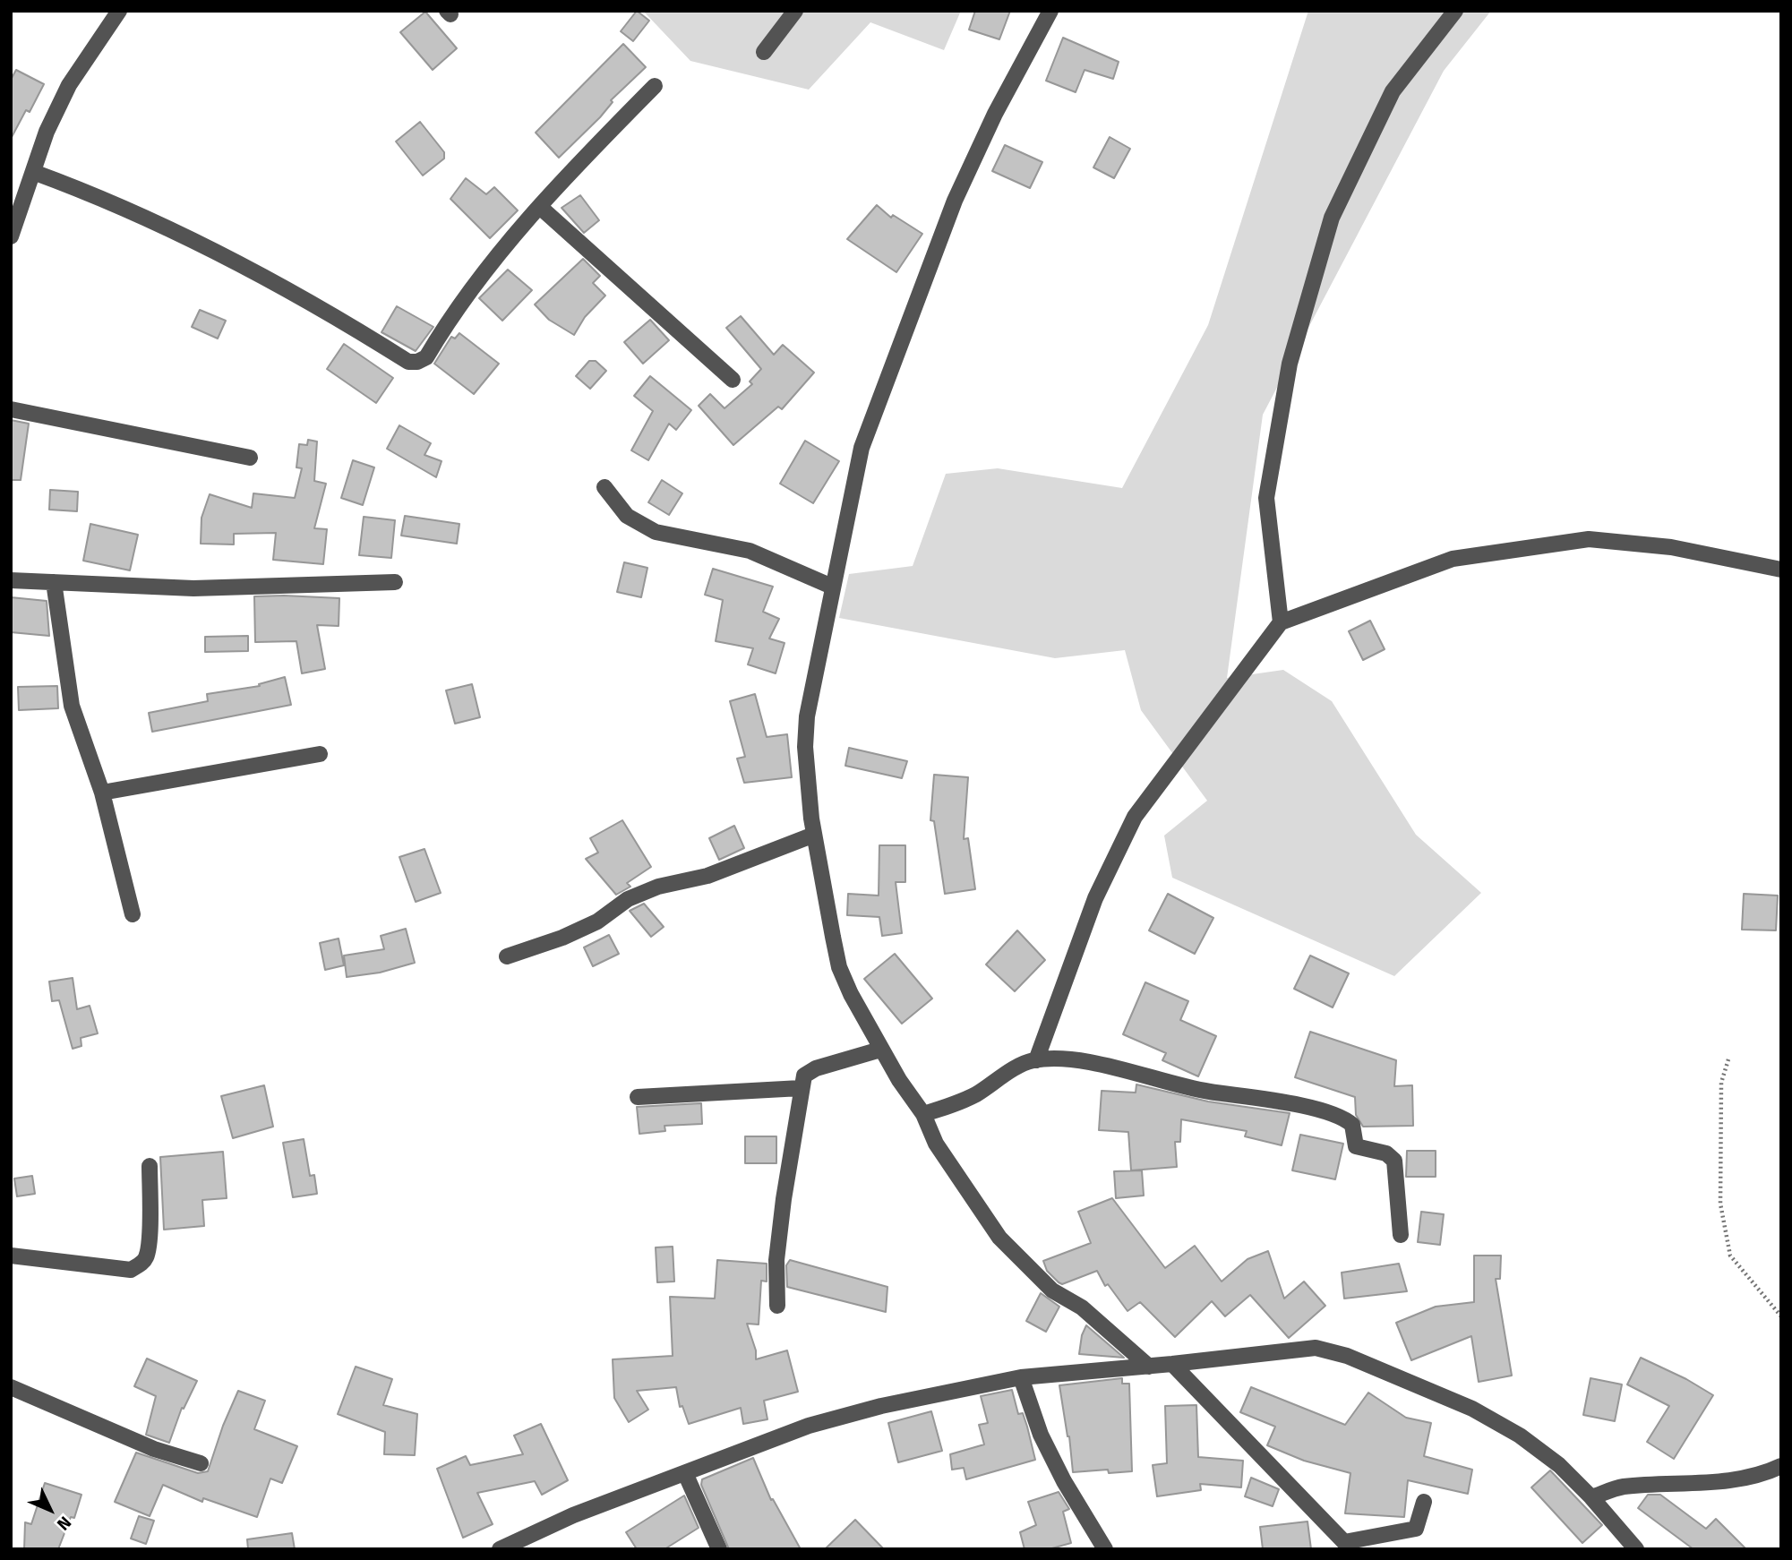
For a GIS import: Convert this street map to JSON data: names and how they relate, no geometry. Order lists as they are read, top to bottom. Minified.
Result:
{"north":"bottom right"}
